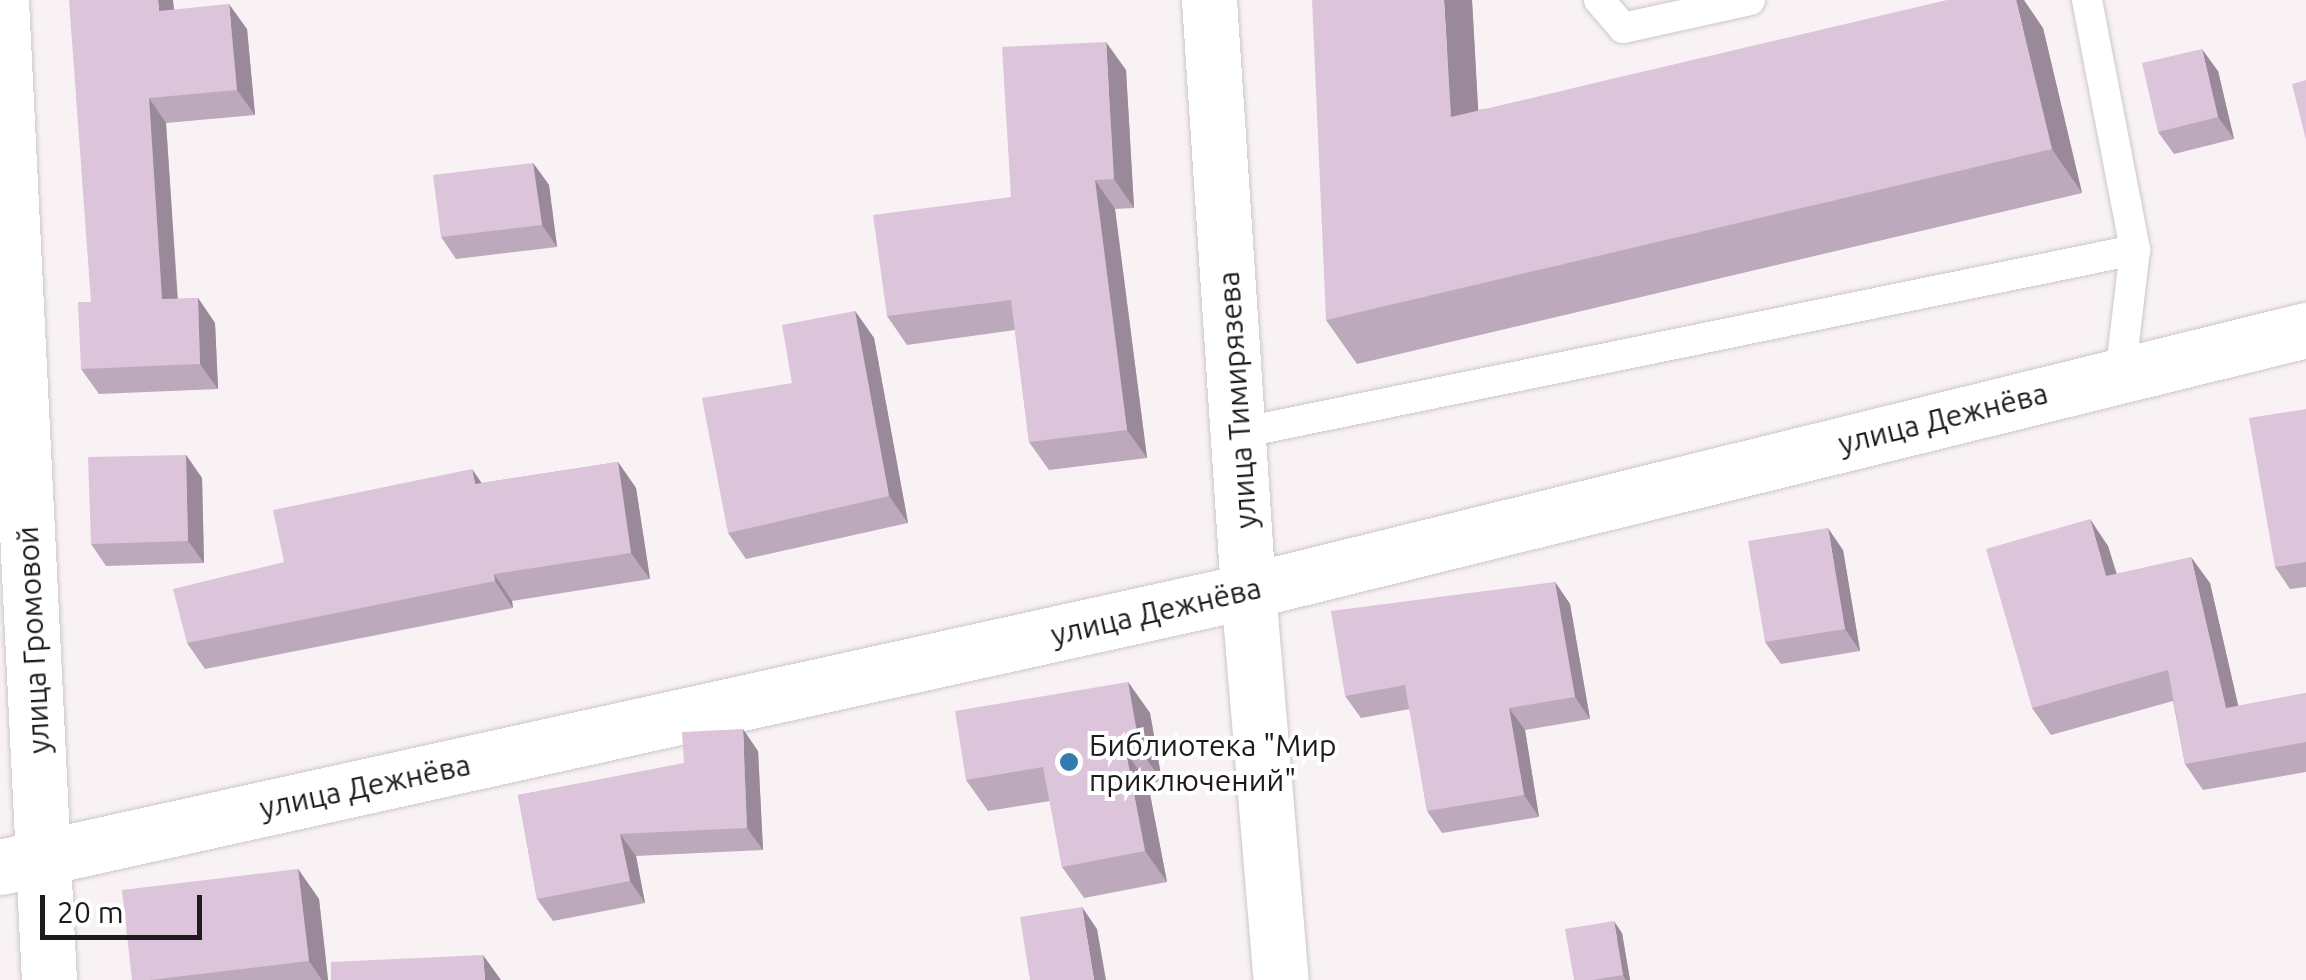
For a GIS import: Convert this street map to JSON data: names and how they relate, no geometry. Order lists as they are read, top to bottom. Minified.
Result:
{"streets":{"main road":["улица Тимирязева","улица Дежнёва","улица Громовой"]},"crossings":[["улица Тимирязева","улица Дежнёва"],["улица Дежнёва","улица Громовой"]],"places":["Библиотека \"Мир приключений\""],"scale_bar":"20 m"}
